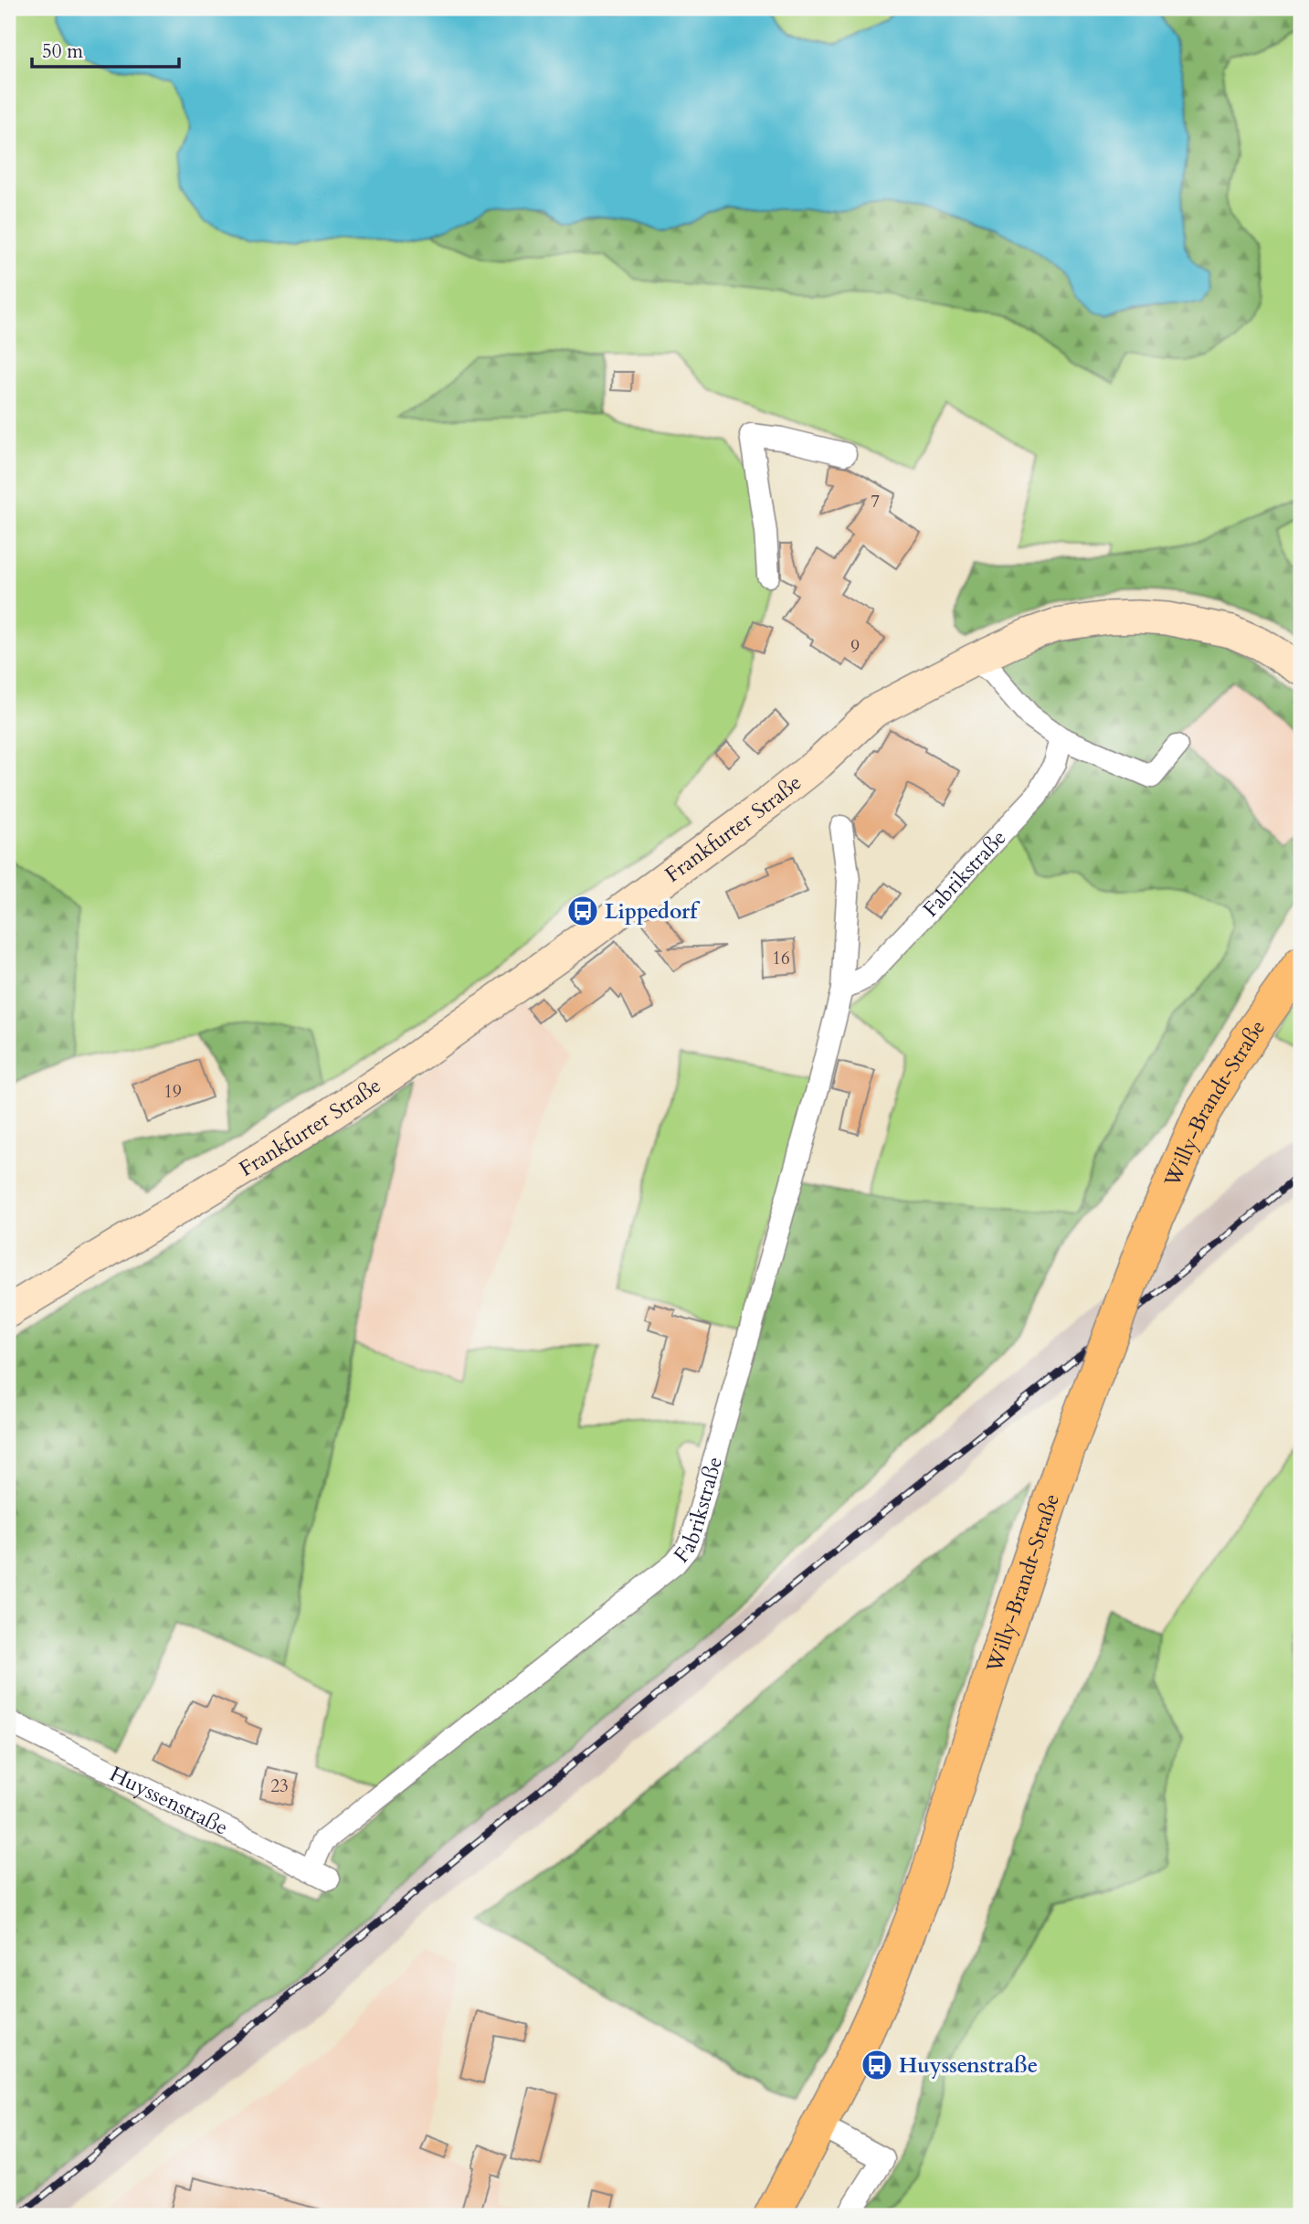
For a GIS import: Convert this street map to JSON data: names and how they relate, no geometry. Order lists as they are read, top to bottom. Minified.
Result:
{"streets":{"main road":["Frankfurter Straße","Willy-Brandt-Straße"],"street":["Fabrikstraße","Huyssenstraße"]},"crossings":[["Fabrikstraße","Huyssenstraße"]],"places":{"bus stop":["Lippedorf","Huyssenstraße"]},"house_numbers":["7","9","16","19","23"],"scale_bar":"50 m"}
